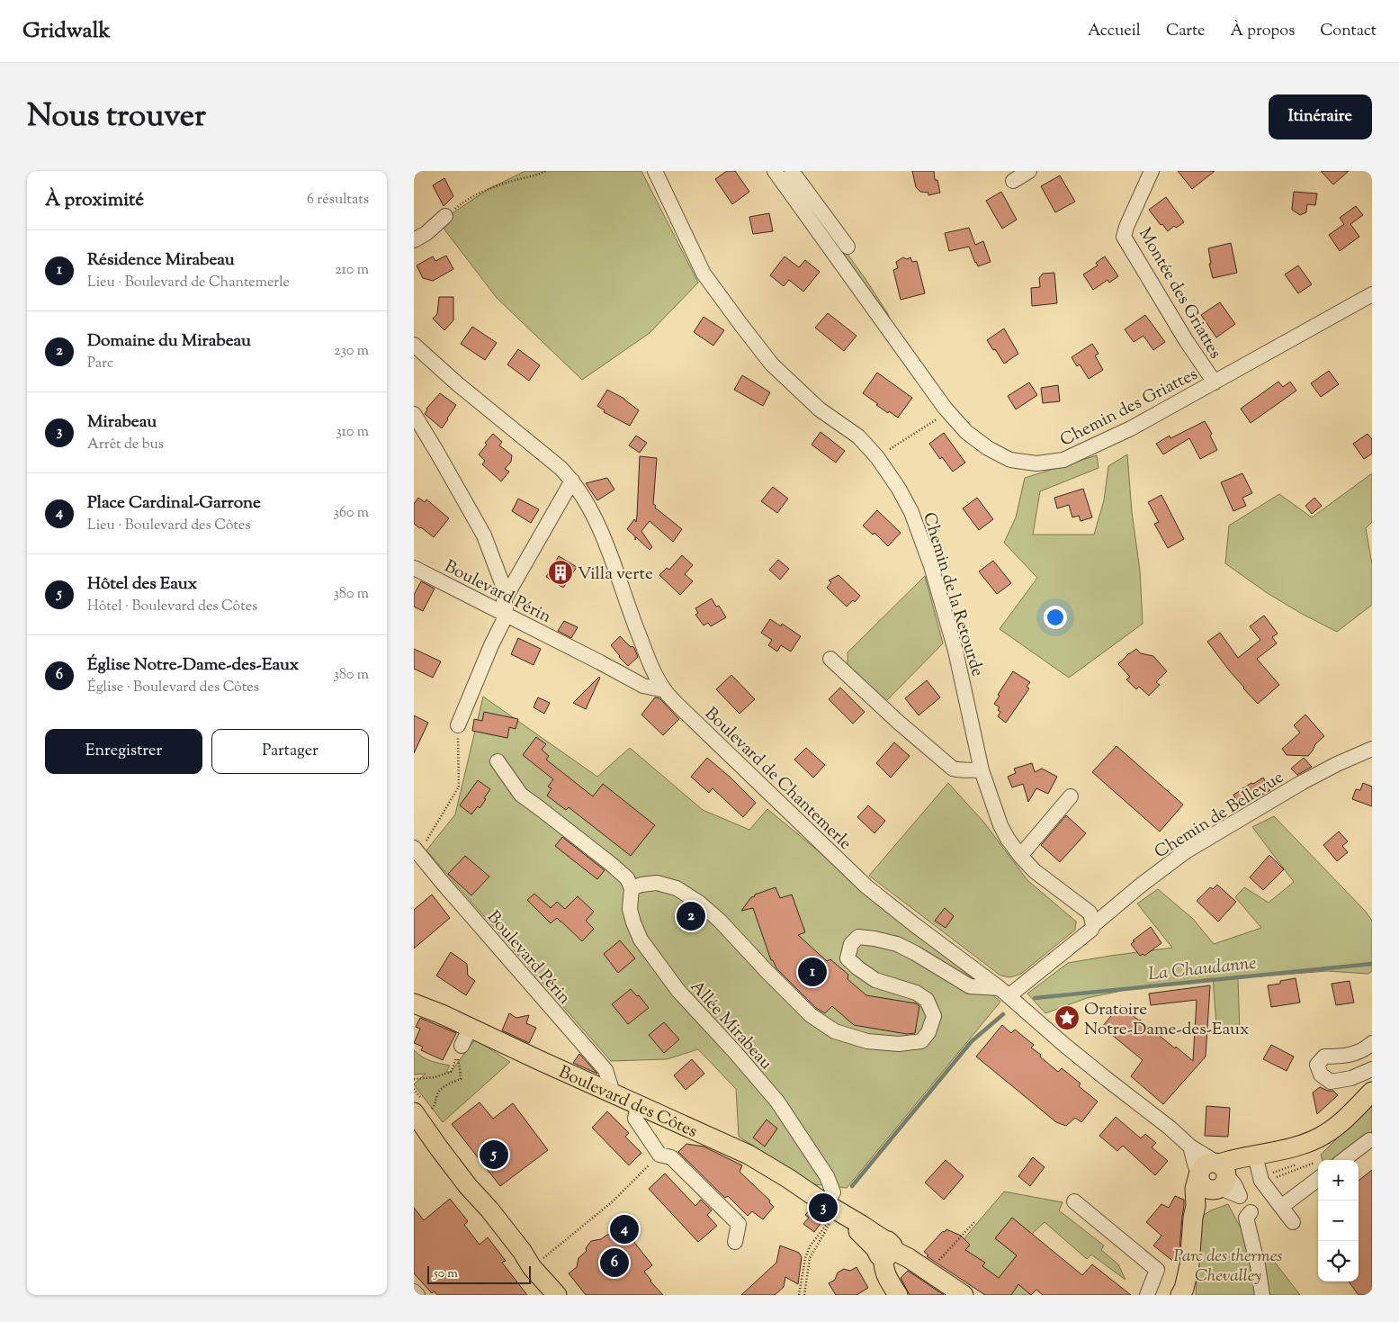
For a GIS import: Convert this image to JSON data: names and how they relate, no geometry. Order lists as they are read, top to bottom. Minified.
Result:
{"streets":{"main road":["Boulevard des Côtes"],"street":["Montée des Griattes","Chemin des Griattes","Boulevard Périn","Chemin de la Retourde","Boulevard de Chantemerle","Chemin de Bellevue","Allée Mirabeau"]},"crossings":[["Montée des Griattes","Chemin des Griattes"],["Boulevard Périn","Boulevard de Chantemerle"],["Boulevard Périn","Boulevard des Côtes"],["Chemin de la Retourde","Chemin de Bellevue"],["Boulevard de Chantemerle","Chemin de Bellevue"],["Allée Mirabeau","Boulevard des Côtes"]],"water":["La Chaudanne"],"parks":["Parc des thermes Chevalley"],"places":{"building":["Villa verte"],"place":["Oratoire Notre-Dame-des-Eaux"]},"scale_bar":"50 m","page":{"header":"Gridwalk","nav":["Accueil","Carte","À propos","Contact"],"title":"Nous trouver","buttons":["Itinéraire",["Enregistrer","Partager"]],"heading":["À proximité","6 résultats"],"list":[{"mark":"1","name":"Résidence Mirabeau","note":"Lieu · Boulevard de Chantemerle","value":"210 m"},{"mark":"2","name":"Domaine du Mirabeau","note":"Parc","value":"230 m"},{"mark":"3","name":"Mirabeau","note":"Arrêt de bus","value":"310 m"},{"mark":"4","name":"Place Cardinal-Garrone","note":"Lieu · Boulevard des Côtes","value":"360 m"},{"mark":"5","name":"Hôtel des Eaux","note":"Hôtel · Boulevard des Côtes","value":"380 m"},{"mark":"6","name":"Église Notre-Dame-des-Eaux","note":"Église · Boulevard des Côtes","value":"380 m"}],"pins":["2","1","5","3","4","6"],"map_buttons":["+","−"],"scale":"50 m"}}
